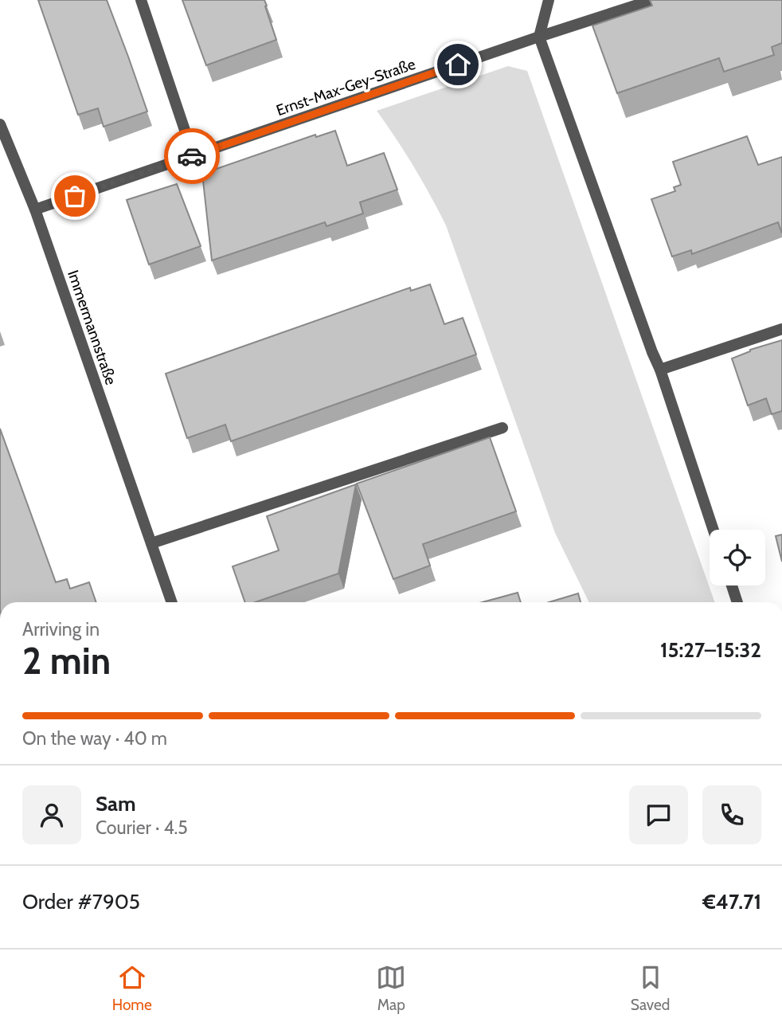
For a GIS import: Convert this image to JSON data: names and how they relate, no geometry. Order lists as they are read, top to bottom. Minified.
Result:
{"streets":{"street":["Ernst-Max-Gey-Straße","Immermannstraße"]},"crossings":[["Ernst-Max-Gey-Straße","Immermannstraße"]],"page":{"heading":["2 min","Arriving in","15:27–15:32"],"panel":["Sam","Courier · 4.5","Order #7905","€47.71"],"bar":"On the way · 40 m","tabs":["Home","Map","Saved"]}}
